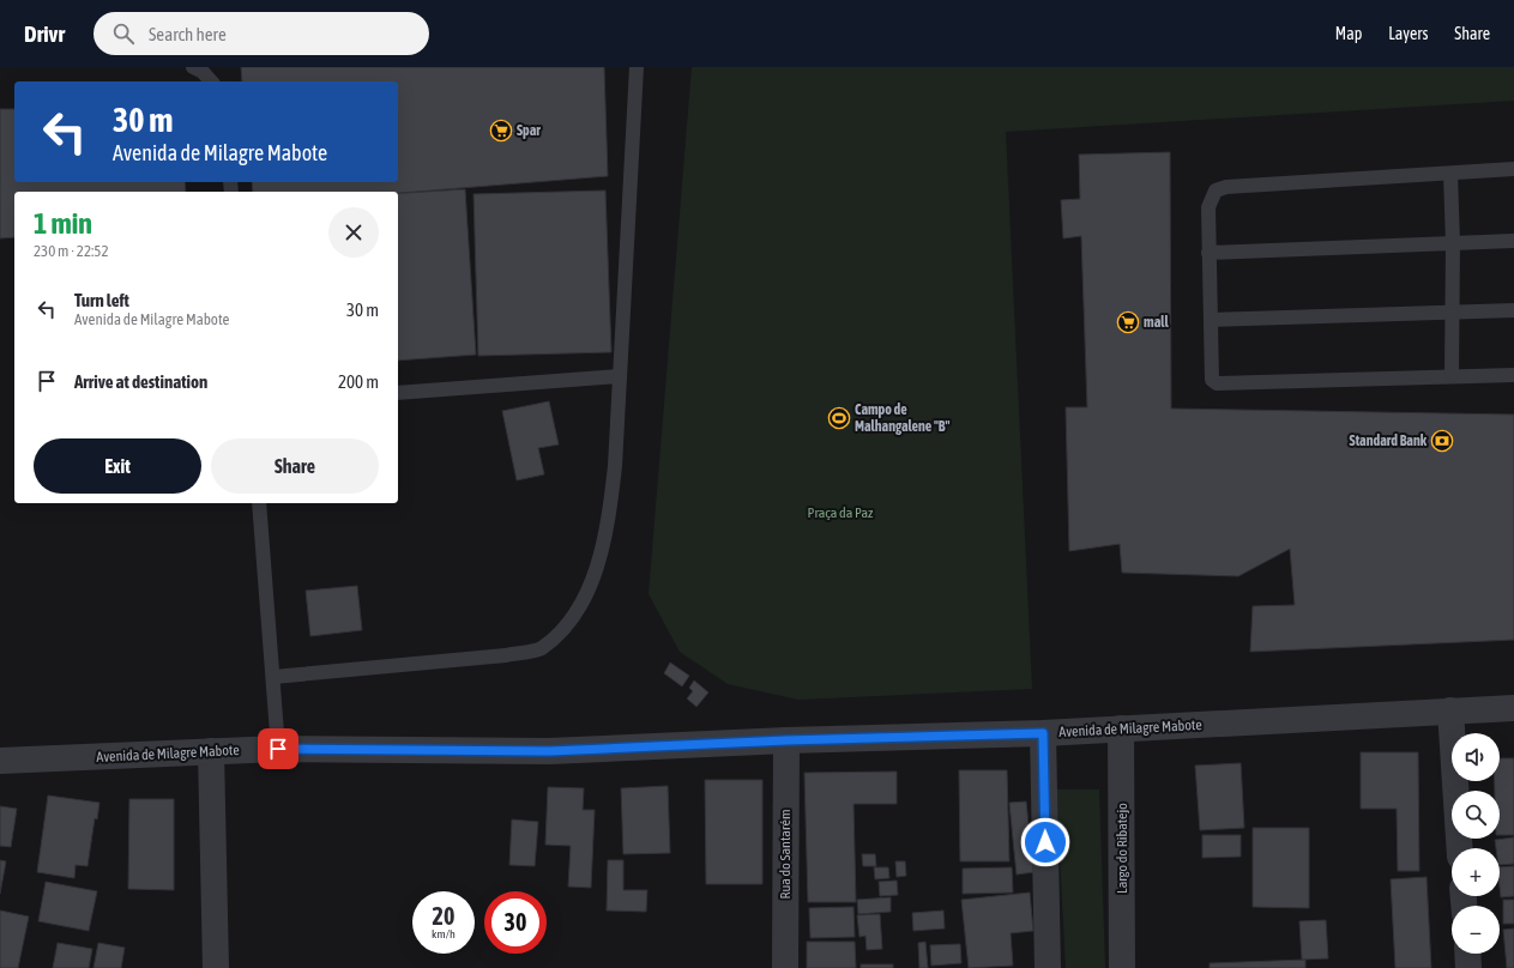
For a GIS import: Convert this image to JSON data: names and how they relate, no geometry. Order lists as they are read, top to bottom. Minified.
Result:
{"streets":{"street":["Avenida de Milagre Mabote","Largo do Ribatejo","Rua do Santarém"]},"crossings":[["Avenida de Milagre Mabote","Largo do Ribatejo"],["Avenida de Milagre Mabote","Rua do Santarém"]],"parks":["Praça da Paz"],"places":{"supermarket":["Spar","mall"],"sports":["Campo de Malhangalene \"B\""],"bank":["Standard Bank"]},"page":{"header":"Drivr","search":"Search here","nav":["Map","Layers","Share"],"turn":["30 m","Avenida de Milagre Mabote"],"heading":["1 min","230 m · 22:52"],"list":[{"name":"Turn left","note":"Avenida de Milagre Mabote","value":"30 m"},{"name":"Arrive at destination","value":"200 m"}],"buttons":["Exit","Share"],"map_buttons":["+","−"],"speed":"20 km/h","limit":"30"}}
